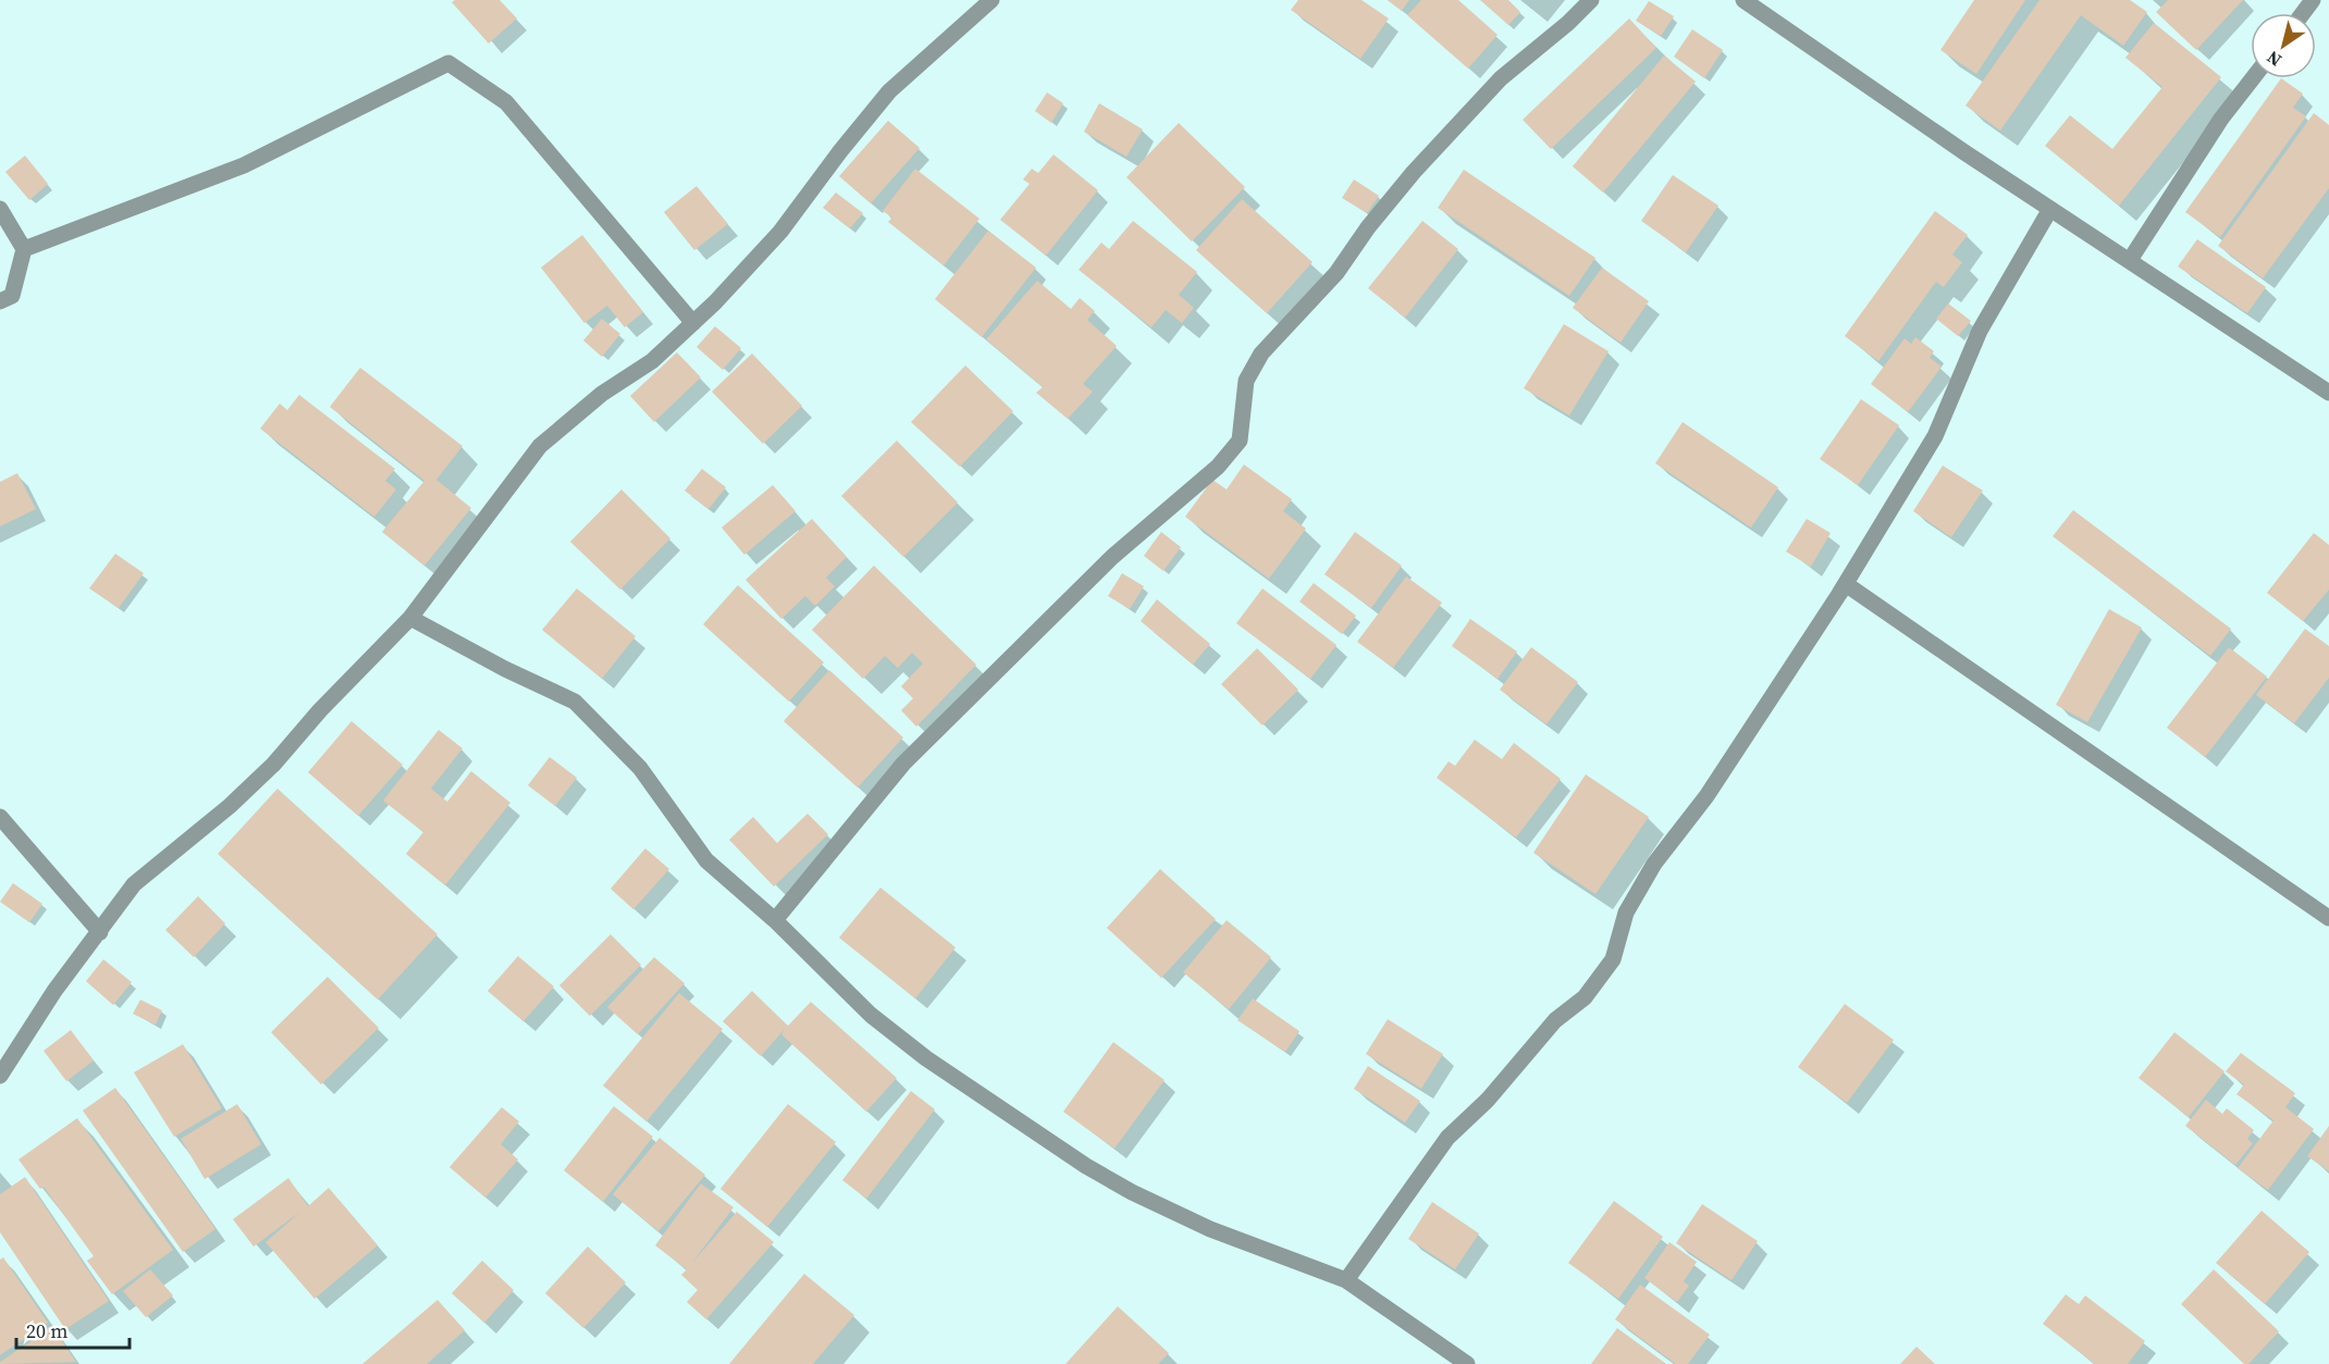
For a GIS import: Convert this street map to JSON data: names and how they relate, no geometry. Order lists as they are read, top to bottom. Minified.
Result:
{"scale_bar":"20 m","north":"bottom left"}
